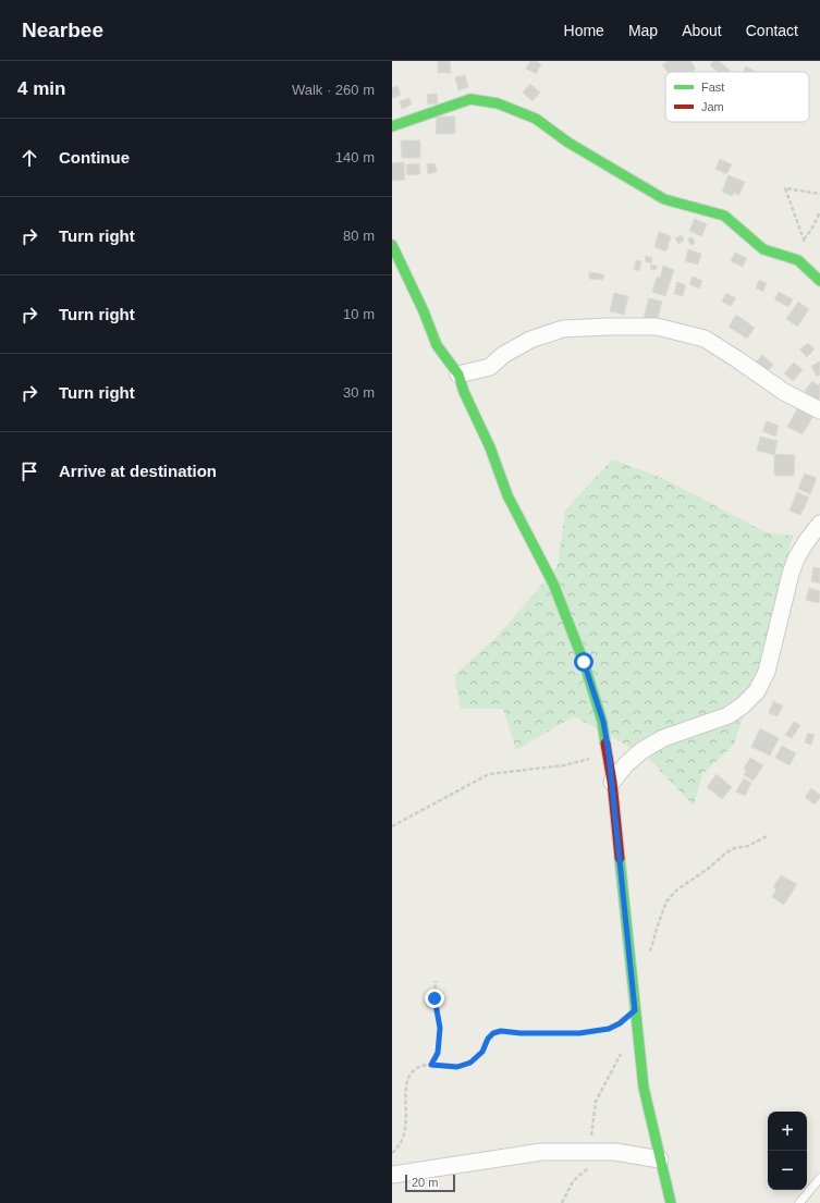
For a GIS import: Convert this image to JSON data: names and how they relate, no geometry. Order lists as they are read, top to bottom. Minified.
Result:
{"legend":["Fast","Jam"],"scale_bar":"20 m","page":{"header":"Nearbee","nav":["Home","Map","About","Contact"],"heading":["4 min","Walk · 260 m"],"list":[["Continue","140 m"],["Turn right","80 m"],["Turn right","10 m"],["Turn right","30 m"],"Arrive at destination"],"map_buttons":["+","−"],"scale":"20 m"}}
